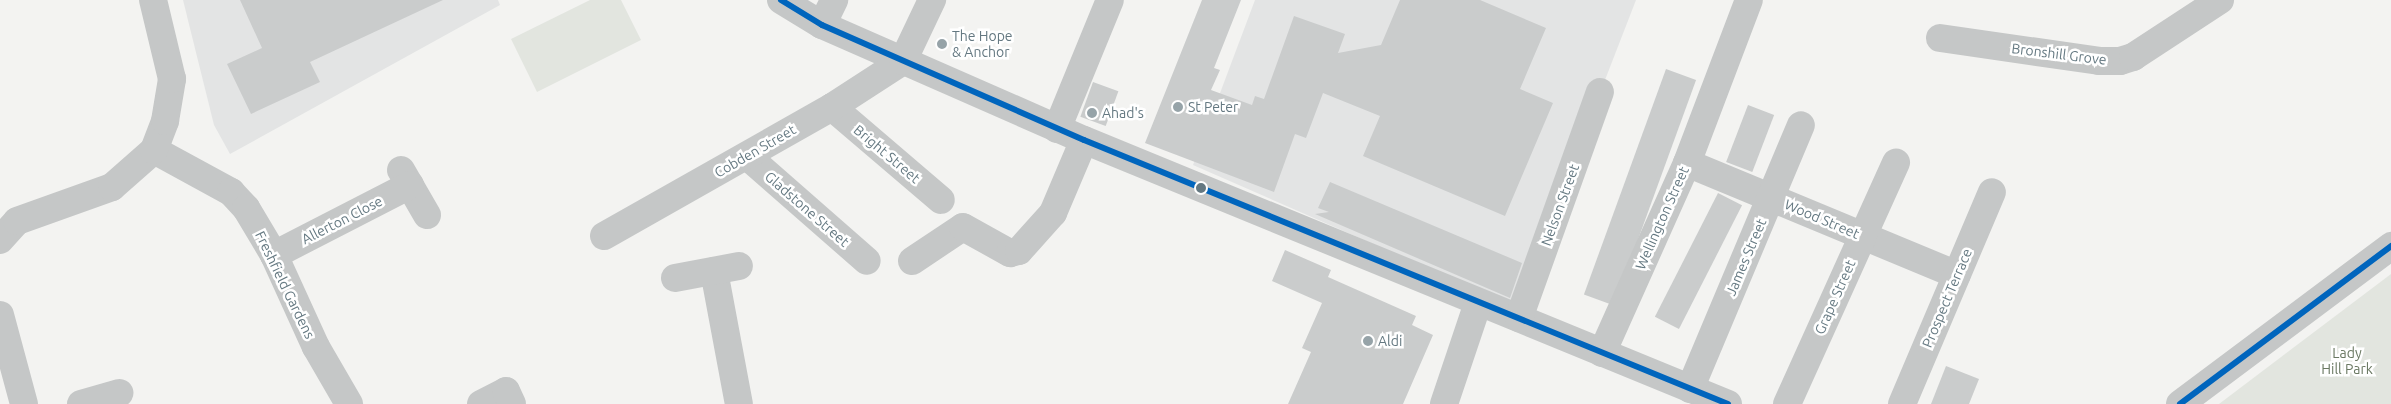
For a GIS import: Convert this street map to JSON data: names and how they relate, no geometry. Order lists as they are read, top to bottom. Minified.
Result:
{"streets":{"street":["Bronshill Grove","Cobden Street","Bright Street","Nelson Street","Gladstone Street","Wellington Street","Wood Street","Allerton Close","James Street","Freshfield Gardens","Grape Street","Prospect Terrace"]},"crossings":[["Cobden Street","Bright Street"],["Cobden Street","Gladstone Street"],["Wellington Street","Wood Street"],["Wood Street","James Street"],["Wood Street","Grape Street"],["Wood Street","Prospect Terrace"],["Allerton Close","Freshfield Gardens"]],"parks":["Lady Hill Park"],"places":["The Hope & Anchor","St Peter","Ahad's","Aldi"]}
